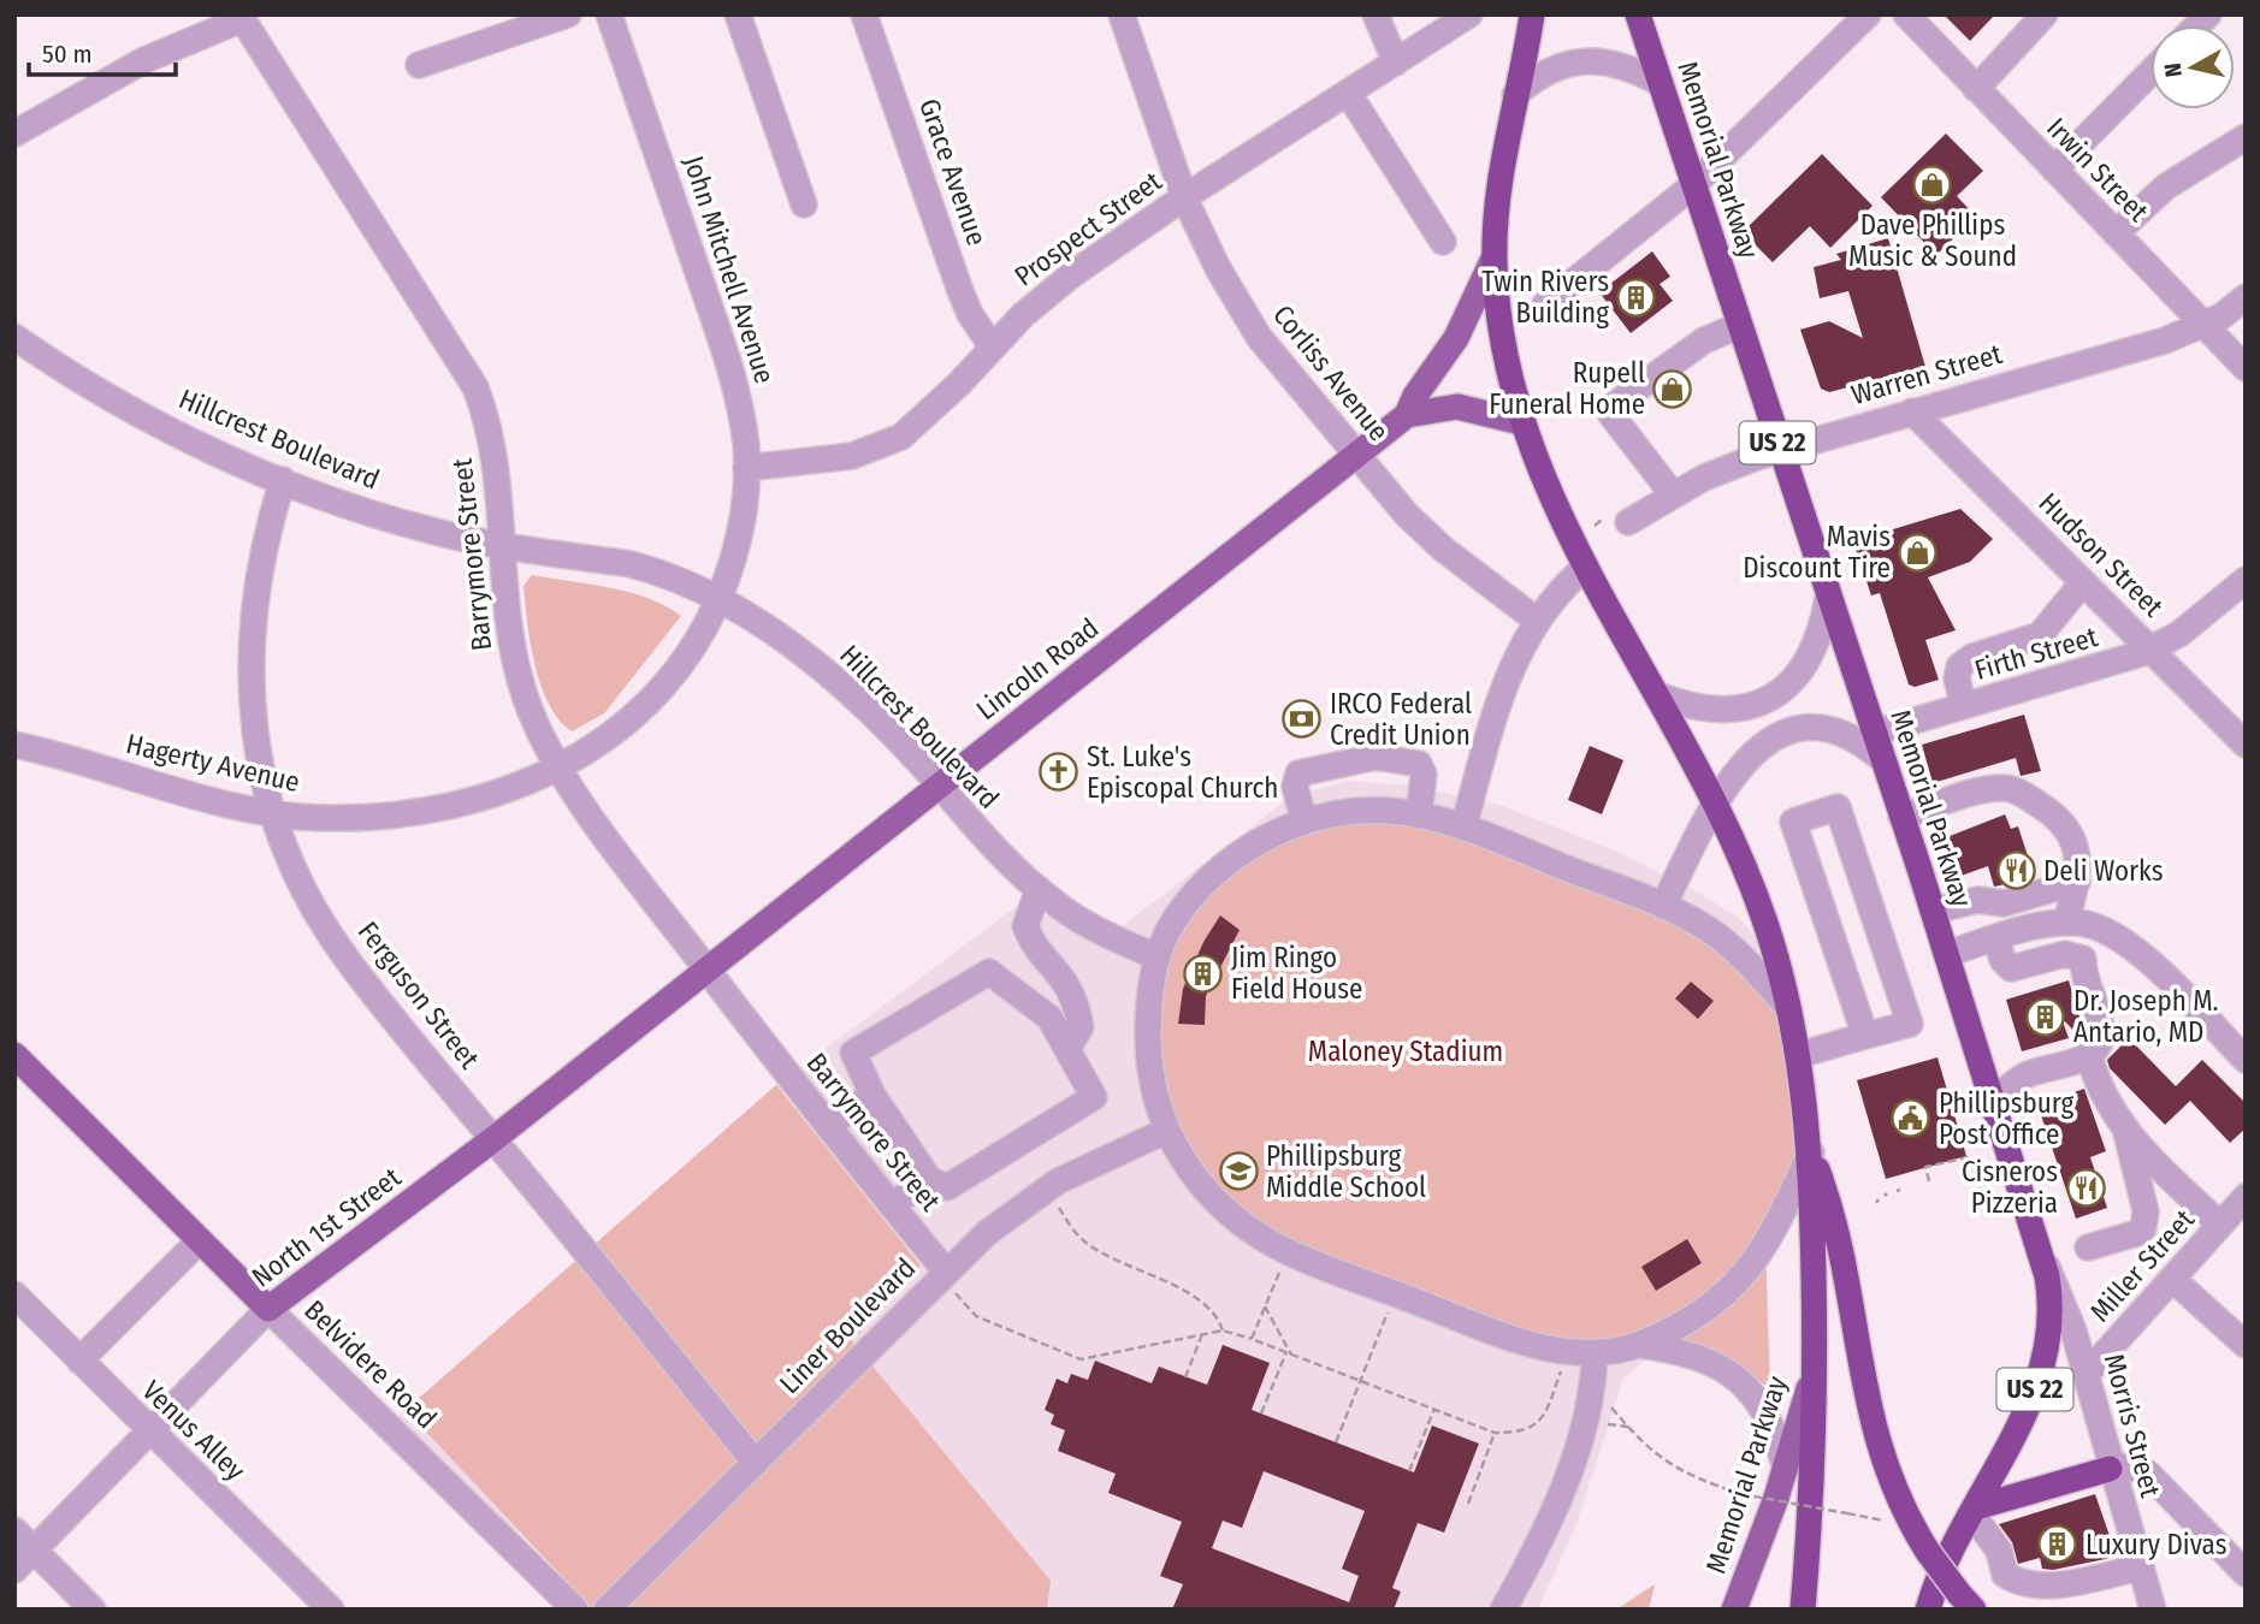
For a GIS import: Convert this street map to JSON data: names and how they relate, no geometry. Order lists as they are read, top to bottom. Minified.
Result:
{"streets":{"highway":["Memorial Parkway","US 22"],"main road":["Lincoln Road","North 1st Street","Belvidere Road"],"street":["Irwin Street","Grace Avenue","Prospect Street","John Mitchell Avenue","Corliss Avenue","Warren Street","Hillcrest Boulevard","Barrymore Street","Hudson Street","Firth Street","Hagerty Avenue","Ferguson Street","Miller Street","Liner Boulevard","Morris Street","Venus Alley"]},"crossings":[["Memorial Parkway","Warren Street"],["Memorial Parkway","Firth Street"],["Memorial Parkway","Lincoln Road"],["Memorial Parkway","Morris Street"],["Irwin Street","Warren Street"],["Grace Avenue","Prospect Street"],["Prospect Street","John Mitchell Avenue"],["Prospect Street","Corliss Avenue"],["John Mitchell Avenue","Hillcrest Boulevard"],["John Mitchell Avenue","Hagerty Avenue"],["Corliss Avenue","Lincoln Road"],["Warren Street","Hudson Street"],["Hillcrest Boulevard","Barrymore Street"],["Hillcrest Boulevard","Lincoln Road"],["Hillcrest Boulevard","Hagerty Avenue"],["Hillcrest Boulevard","Ferguson Street"],["Barrymore Street","Lincoln Road"],["Barrymore Street","Hagerty Avenue"],["Barrymore Street","North 1st Street"],["Barrymore Street","Liner Boulevard"],["Hudson Street","Firth Street"],["Lincoln Road","North 1st Street"],["Hagerty Avenue","Ferguson Street"],["Ferguson Street","North 1st Street"],["Ferguson Street","Liner Boulevard"],["North 1st Street","Belvidere Road"],["North 1st Street","Venus Alley"],["Miller Street","Morris Street"]],"parks":["Maloney Stadium"],"places":{"shop":["Dave Phillips Music & Sound","Rupell Funeral Home","Mavis Discount Tire"],"building":["Twin Rivers Building","Jim Ringo Field House","Dr. Joseph M. Antario, MD","Luxury Divas"],"bank":["IRCO Federal Credit Union"],"church":["St. Luke's Episcopal Church"],"restaurant":["Deli Works","Cisneros Pizzeria"],"public building":["Phillipsburg Post Office"],"school or university":["Phillipsburg Middle School"]},"scale_bar":"50 m","north":"left"}
